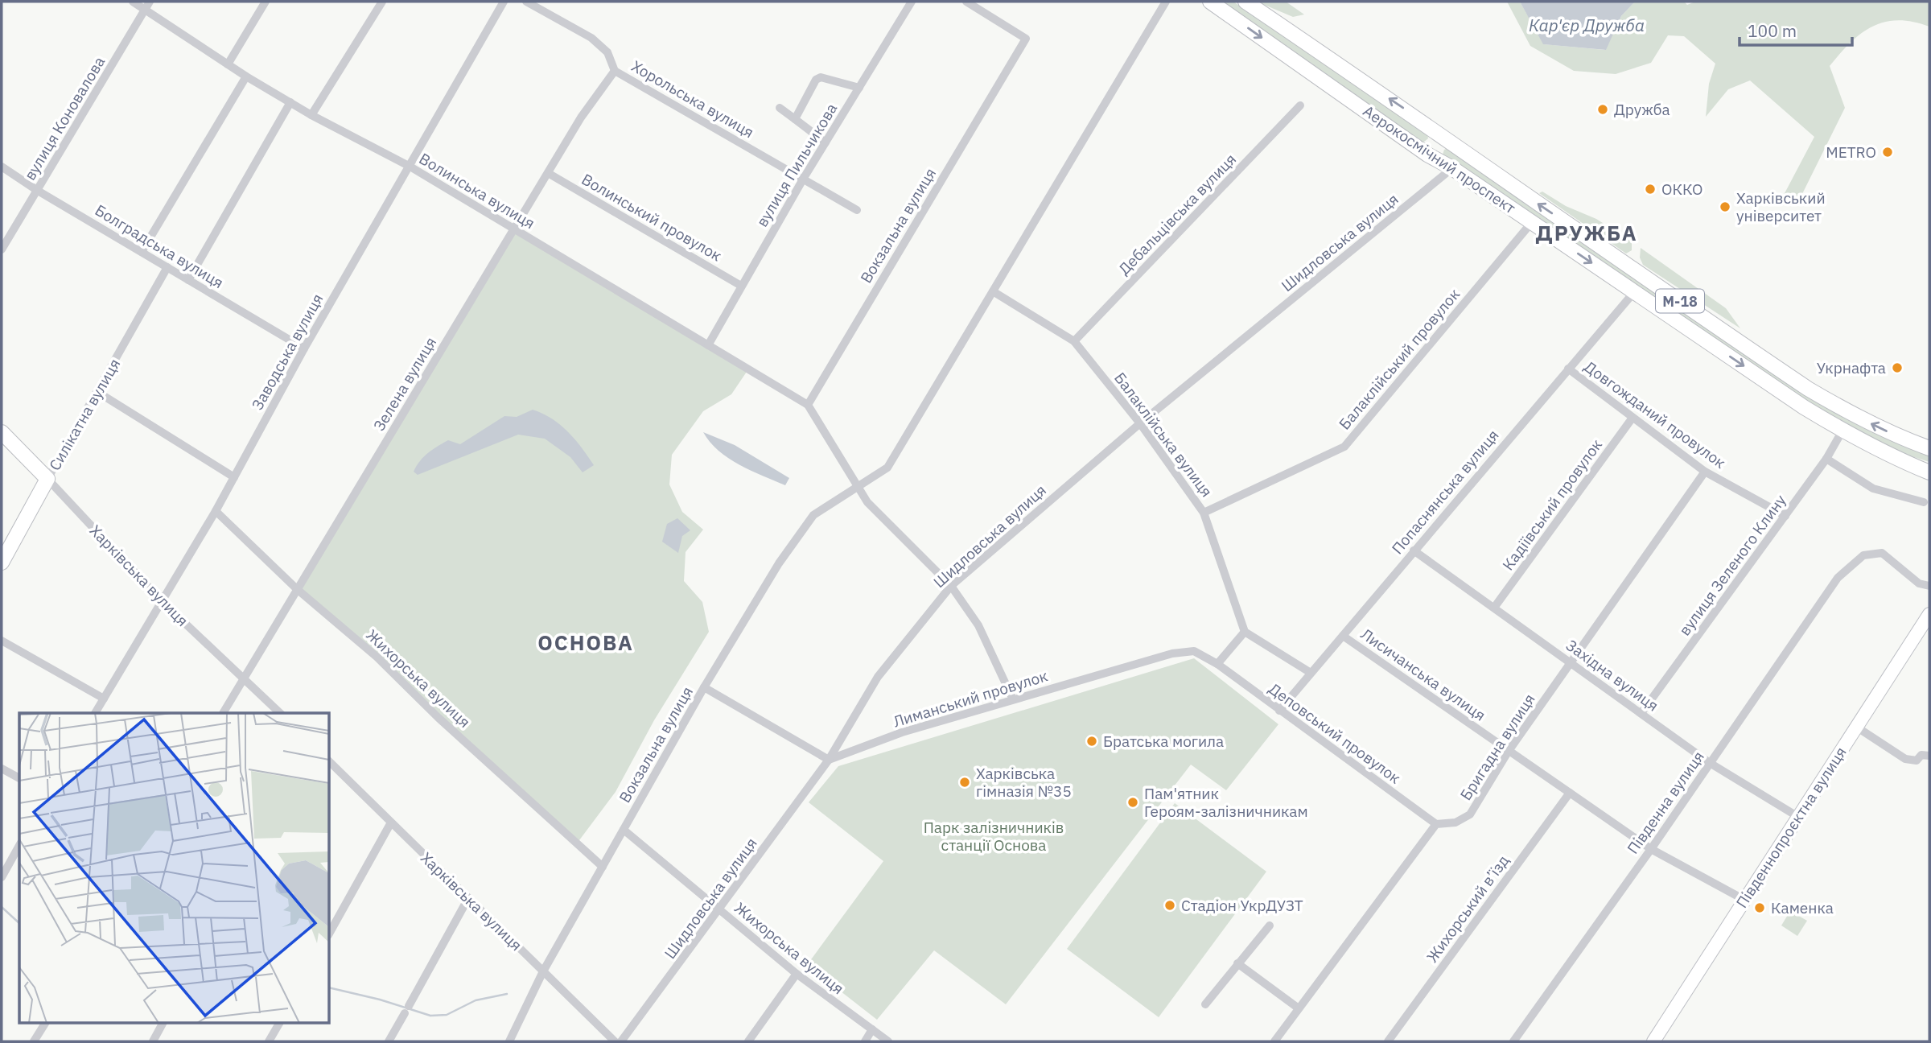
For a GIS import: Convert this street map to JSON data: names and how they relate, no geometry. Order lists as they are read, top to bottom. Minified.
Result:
{"streets":{"main road":["Аерокосмічний проспект","М-18","Силікатна вулиця","Харківська вулиця","Південнопроєктна вулиця"],"street":["Хорольська вулиця","вулиця Коновалова","вулиця Пильчикова","Волинська вулиця","Дебальцівська вулиця","Волинський провулок","Вокзальна вулиця","Шидловська вулиця","Болградська вулиця","Заводська вулиця","Балаклійський провулок","Зелена вулиця","Довгожданий провулок","Балаклійська вулиця","Попаснянська вулиця","Кадіївський провулок","вулиця Зеленого Клину","Лисичанська вулиця","Західна вулиця","Жихорська вулиця","Лиманський провулок","Деповський провулок","Бригадна вулиця","Південна вулиця","Жихорський в’їзд"]},"crossings":[["Хорольська вулиця","вулиця Пильчикова"],["Хорольська вулиця","Зелена вулиця"],["вулиця Коновалова","Волинська вулиця"],["вулиця Коновалова","Болградська вулиця"],["Аерокосмічний проспект","Шидловська вулиця"],["Аерокосмічний проспект","Балаклійський провулок"],["Аерокосмічний проспект","Попаснянська вулиця"],["Аерокосмічний проспект","вулиця Зеленого Клину"],["вулиця Пильчикова","Волинська вулиця"],["вулиця Пильчикова","Волинський провулок"],["Волинська вулиця","Вокзальна вулиця"],["Волинська вулиця","Заводська вулиця"],["Волинська вулиця","Зелена вулиця"],["Дебальцівська вулиця","Балаклійська вулиця"],["Волинський провулок","Зелена вулиця"],["Вокзальна вулиця","Балаклійська вулиця"],["Вокзальна вулиця","Харківська вулиця"],["Вокзальна вулиця","Жихорська вулиця"],["Шидловська вулиця","Балаклійська вулиця"],["Шидловська вулиця","Жихорська вулиця"],["Шидловська вулиця","Лиманський провулок"],["Болградська вулиця","Заводська вулиця"],["Болградська вулиця","Силікатна вулиця"],["Заводська вулиця","Харківська вулиця"],["Заводська вулиця","Жихорська вулиця"],["Балаклійський провулок","Балаклійська вулиця"],["Зелена вулиця","Харківська вулиця"],["Зелена вулиця","Жихорська вулиця"],["Силікатна вулиця","Харківська вулиця"],["Довгожданий провулок","Попаснянська вулиця"],["Довгожданий провулок","Кадіївський провулок"],["Довгожданий провулок","вулиця Зеленого Клину"],["Довгожданий провулок","Бригадна вулиця"],["Попаснянська вулиця","Лисичанська вулиця"],["Попаснянська вулиця","Західна вулиця"],["Попаснянська вулиця","Деповський провулок"],["Кадіївський провулок","Західна вулиця"],["вулиця Зеленого Клину","Західна вулиця"],["Лисичанська вулиця","Бригадна вулиця"],["Лисичанська вулиця","Південна вулиця"],["Лисичанська вулиця","Південнопроєктна вулиця"],["Лисичанська вулиця","Жихорський в’їзд"],["Західна вулиця","Бригадна вулиця"],["Західна вулиця","Південна вулиця"],["Західна вулиця","Південнопроєктна вулиця"],["Лиманський провулок","Деповський провулок"],["Деповський провулок","Бригадна вулиця"]],"districts":["ДРУЖБА","ОСНОВА"],"water":["Кар'єр Дружба"],"parks":["Парк залізничників станції Основа"],"places":["Дружба","METRO","ОККО","Харківський університет","Укрнафта","Братська могила","Харківська гімназія №35","Пам'ятник Героям-залізничникам","Стадіон УкрДУЗТ","Каменка"],"scale_bar":"100 m"}
